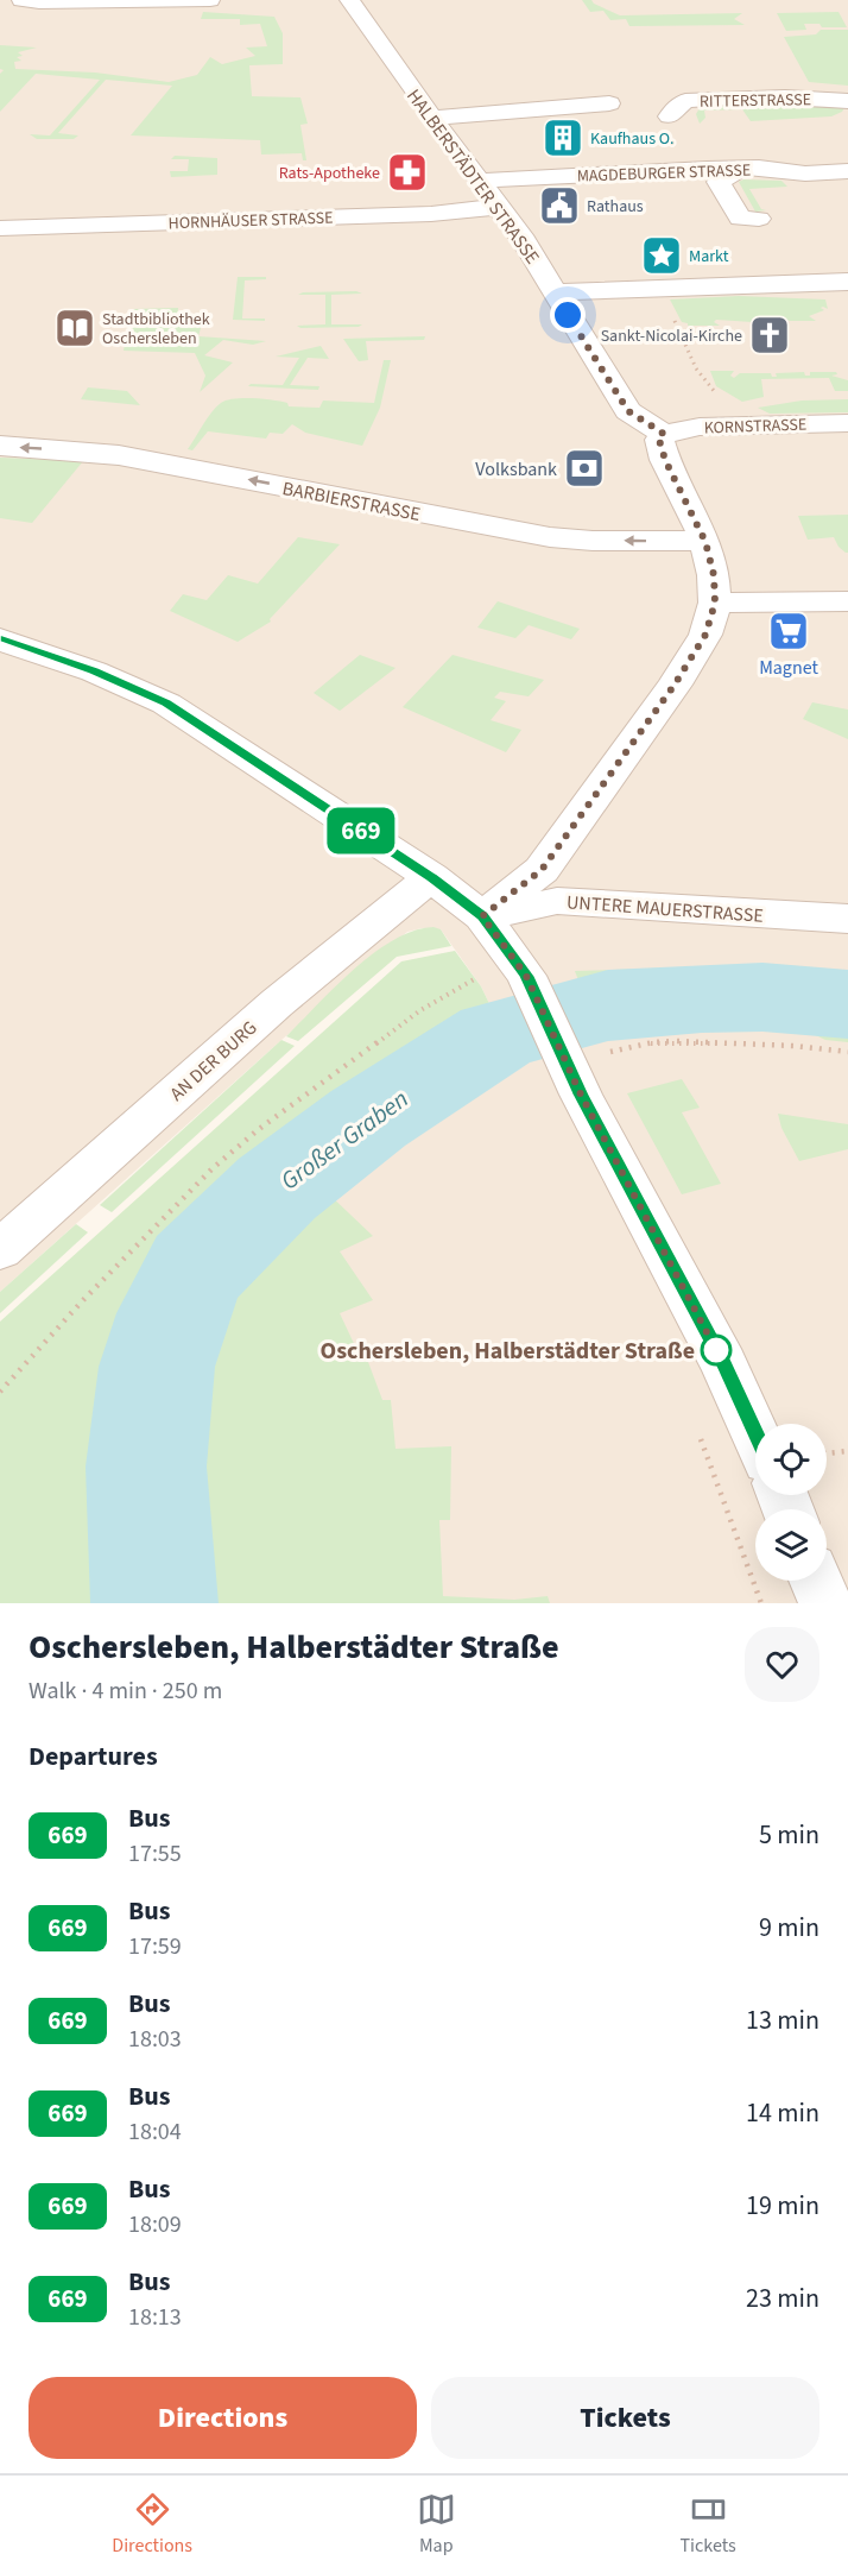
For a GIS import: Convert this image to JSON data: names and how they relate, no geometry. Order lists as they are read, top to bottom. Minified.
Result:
{"streets":{"street":["RITTERSTRASSE","MAGDEBURGER STRASSE","HALBERSTÄDTER STRASSE","HORNHÄUSER STRASSE","KORNSTRASSE","BARBIERSTRASSE","UNTERE MAUERSTRASSE","AN DER BURG"]},"crossings":[["MAGDEBURGER STRASSE","HALBERSTÄDTER STRASSE"],["HALBERSTÄDTER STRASSE","HORNHÄUSER STRASSE"],["HALBERSTÄDTER STRASSE","KORNSTRASSE"]],"water":["Großer Graben"],"places":{"building":["Kaufhaus O."],"pharmacy":["Rats-Apotheke"],"public building":["Rathaus"],"place":["Markt"],"library":["Stadtbibliothek Oschersleben"],"church":["Sankt-Nicolai-Kirche"],"bank":["Volksbank"],"supermarket":["Magnet"],"other":["Oschersleben, Halberstädter Straße"]},"lines":["bus line 669"],"page":{"on_map":"669","heading":[["Oschersleben, Halberstädter Straße","Walk · 4 min · 250 m"],"Departures"],"list":[{"mark":"669","name":"Bus","note":"17:55","value":"5 min"},{"mark":"669","name":"Bus","note":"17:59","value":"9 min"},{"mark":"669","name":"Bus","note":"18:03","value":"13 min"},{"mark":"669","name":"Bus","note":"18:04","value":"14 min"},{"mark":"669","name":"Bus","note":"18:09","value":"19 min"},{"mark":"669","name":"Bus","note":"18:13","value":"23 min"}],"buttons":["Directions","Tickets"],"tabs":["Directions","Map","Tickets"]}}
